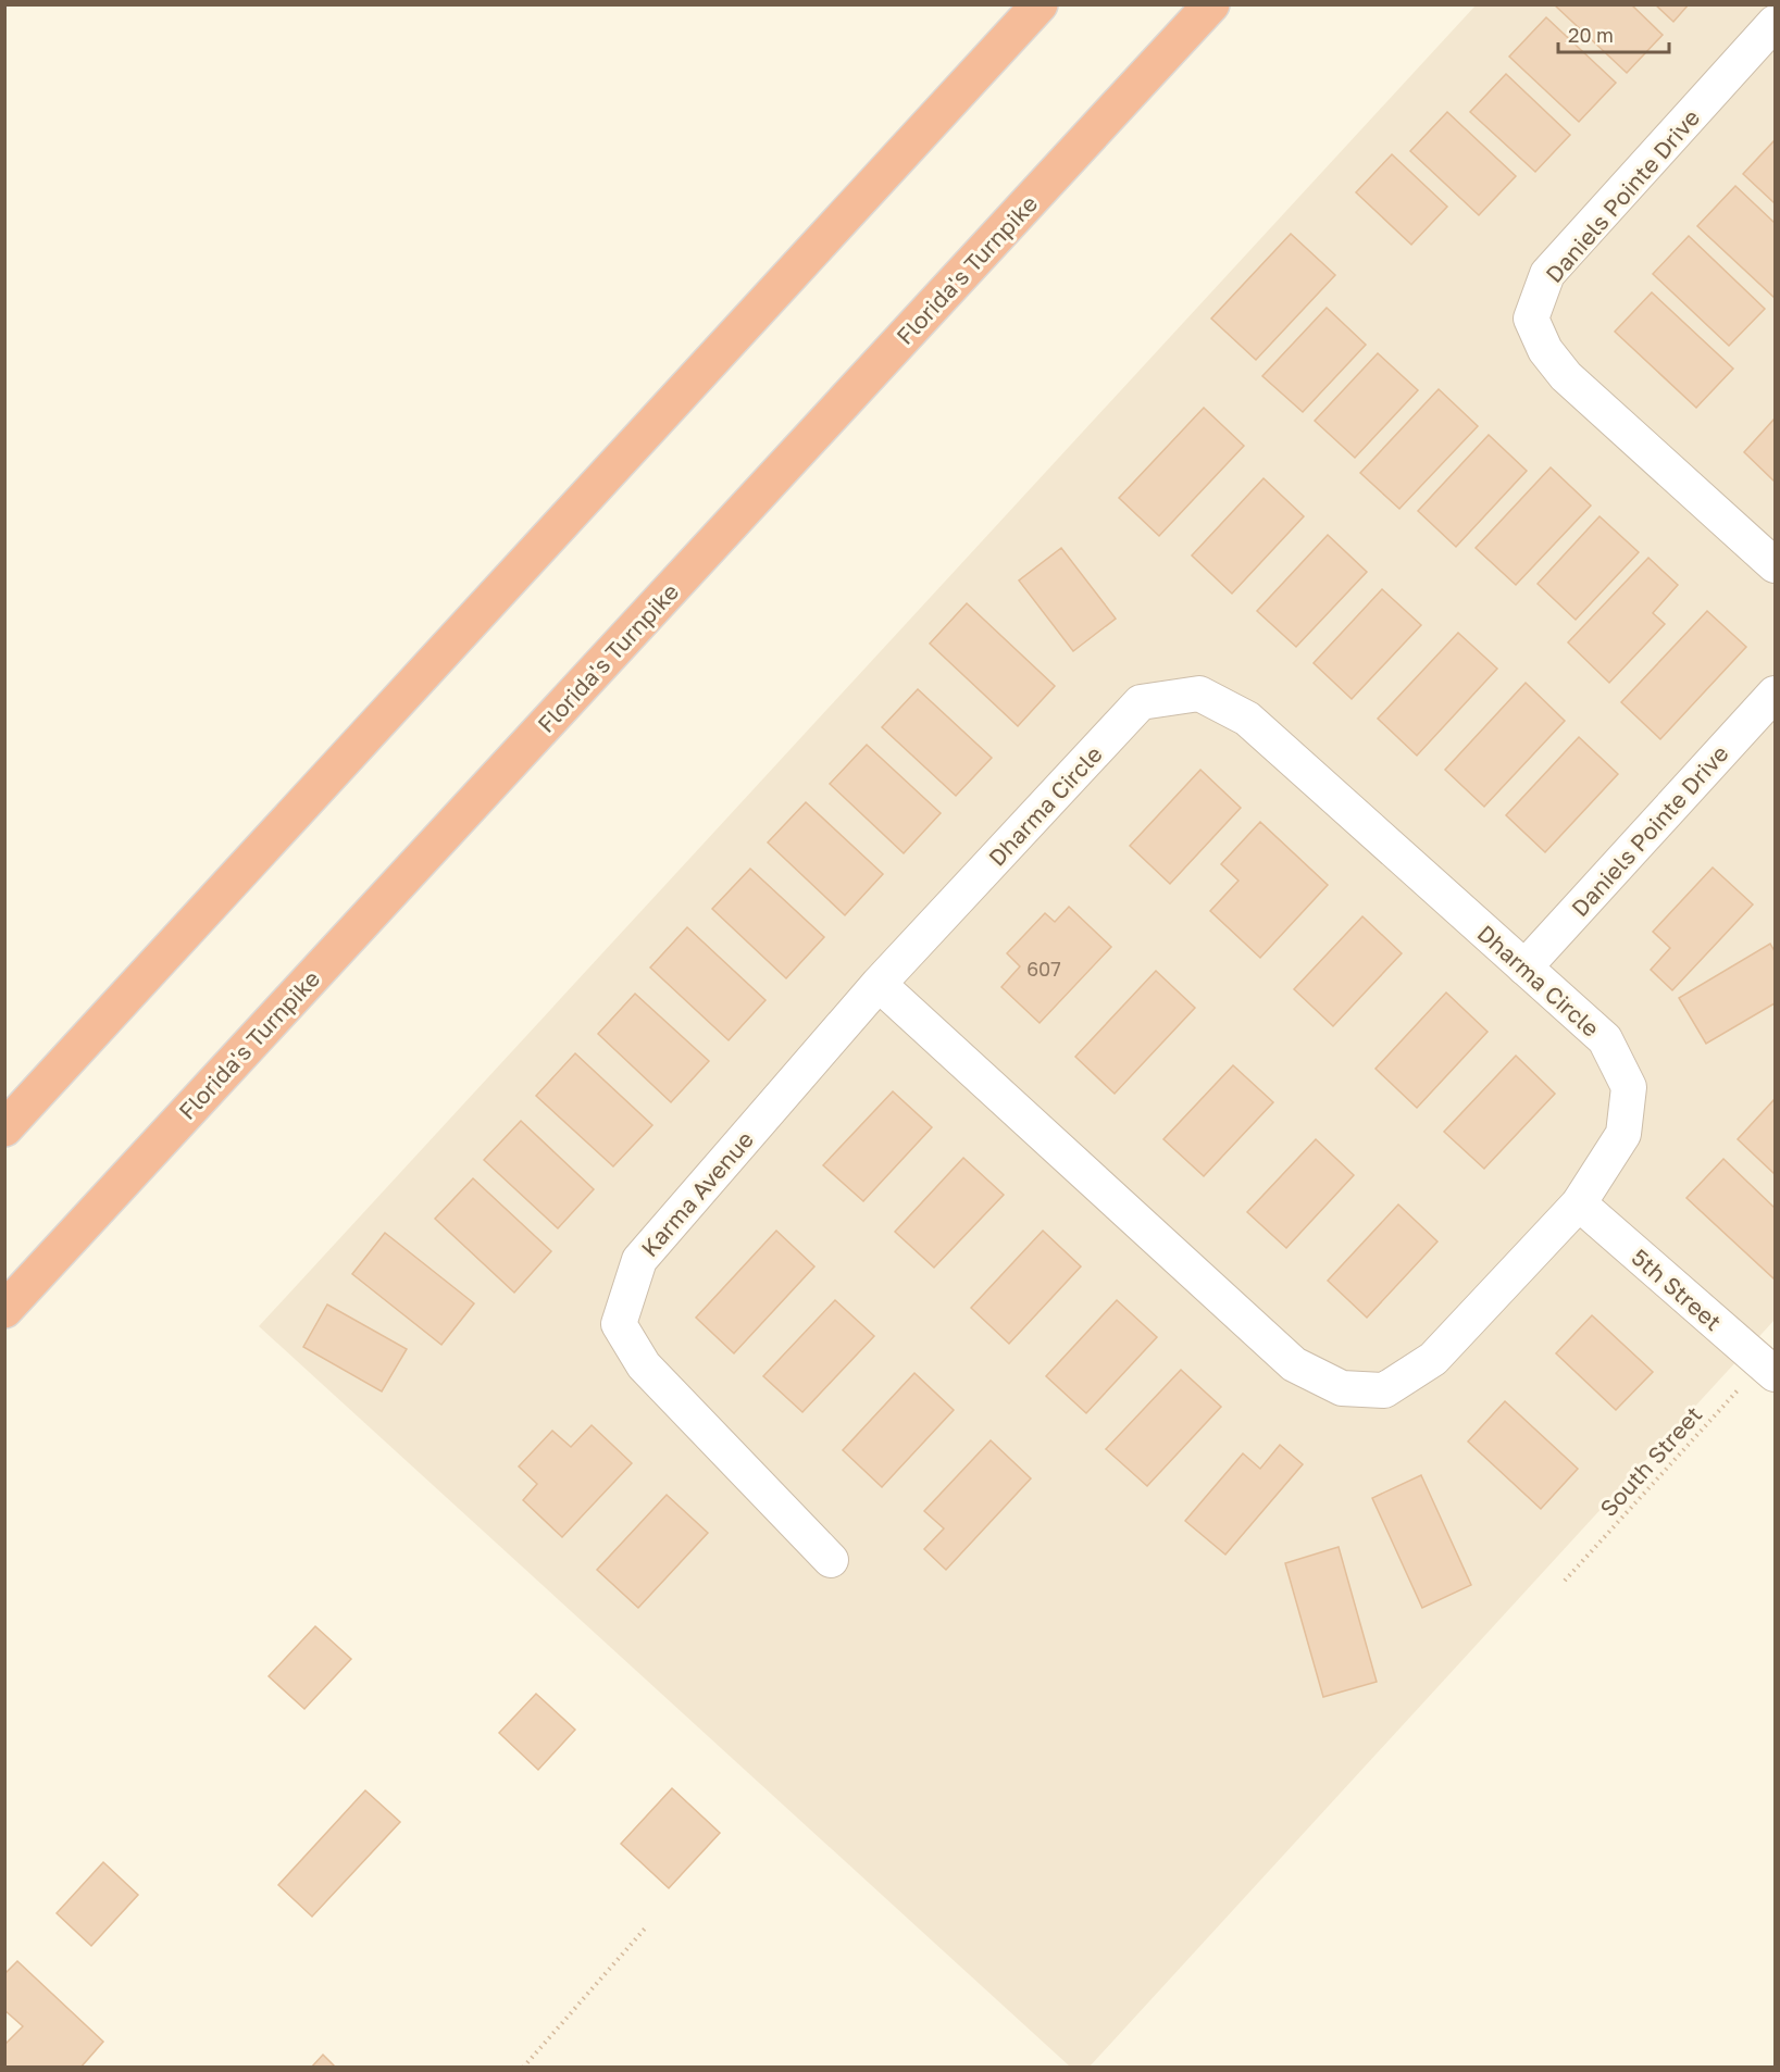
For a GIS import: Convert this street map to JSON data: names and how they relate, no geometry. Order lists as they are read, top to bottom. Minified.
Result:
{"streets":{"highway":["Florida's Turnpike"],"street":["Daniels Pointe Drive","Dharma Circle","Karma Avenue","5th Street"],"path":["South Street"]},"crossings":[["Daniels Pointe Drive","Dharma Circle"],["Dharma Circle","Karma Avenue"],["Dharma Circle","5th Street"],["5th Street","South Street"]],"house_numbers":["607"],"scale_bar":"20 m"}
